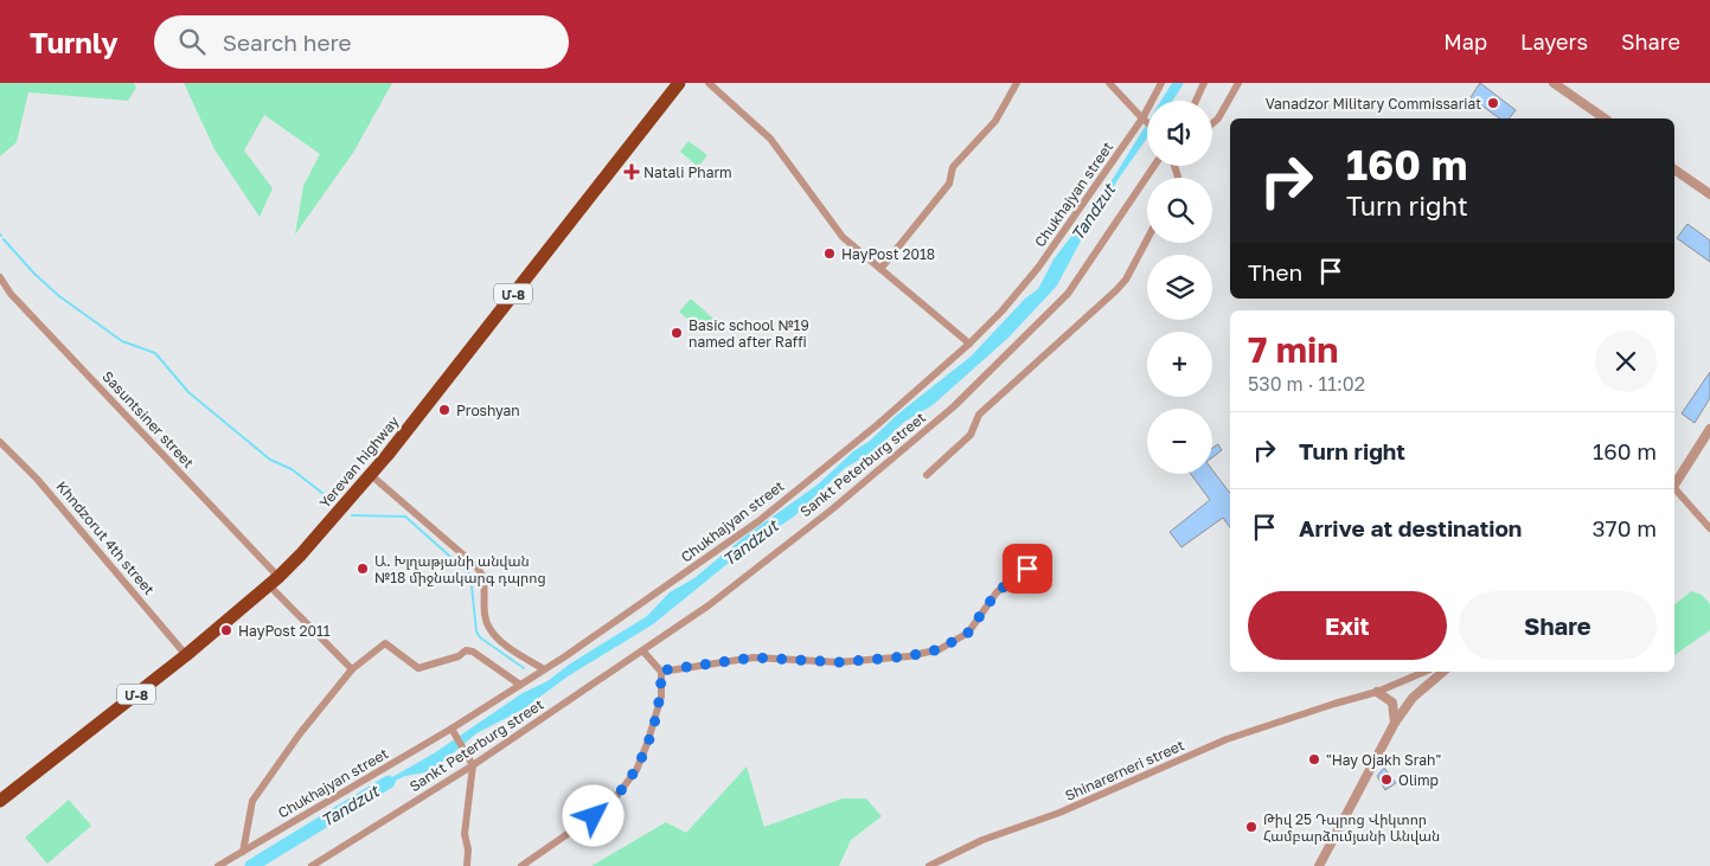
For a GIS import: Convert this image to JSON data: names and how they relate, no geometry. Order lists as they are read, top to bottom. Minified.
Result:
{"streets":{"highway":["Մ-8","Yerevan highway"],"street":["Chukhajyan street","Sasuntsiner street","Sankt Peterburg street","Khndzorut 4th street","Shinarerneri street"]},"crossings":[["Sasuntsiner street","Yerevan highway"],["Yerevan highway","Khndzorut 4th street"]],"water":["Tandzut"],"places":{"other":["Vanadzor Military Commissariat","HayPost 2018","Basic school №19 named after Raffi","Proshyan","Ա. Խլղաթյանի անվան №18 միջնակարգ դպրոց","HayPost 2011","\"Hay Ojakh Srah\"","Olimp","Թիվ 25 Դպրոց Վիկտոր Համբարձումյանի Անվան"],"health":["Natali Pharm"]},"page":{"header":"Turnly","search":"Search here","nav":["Map","Layers","Share"],"map_buttons":["+","−"],"turn":["160 m","Turn right"],"then":"Then","heading":["7 min","530 m · 11:02"],"list":[{"name":"Turn right","value":"160 m"},{"name":"Arrive at destination","value":"370 m"}],"buttons":["Exit","Share"]}}
